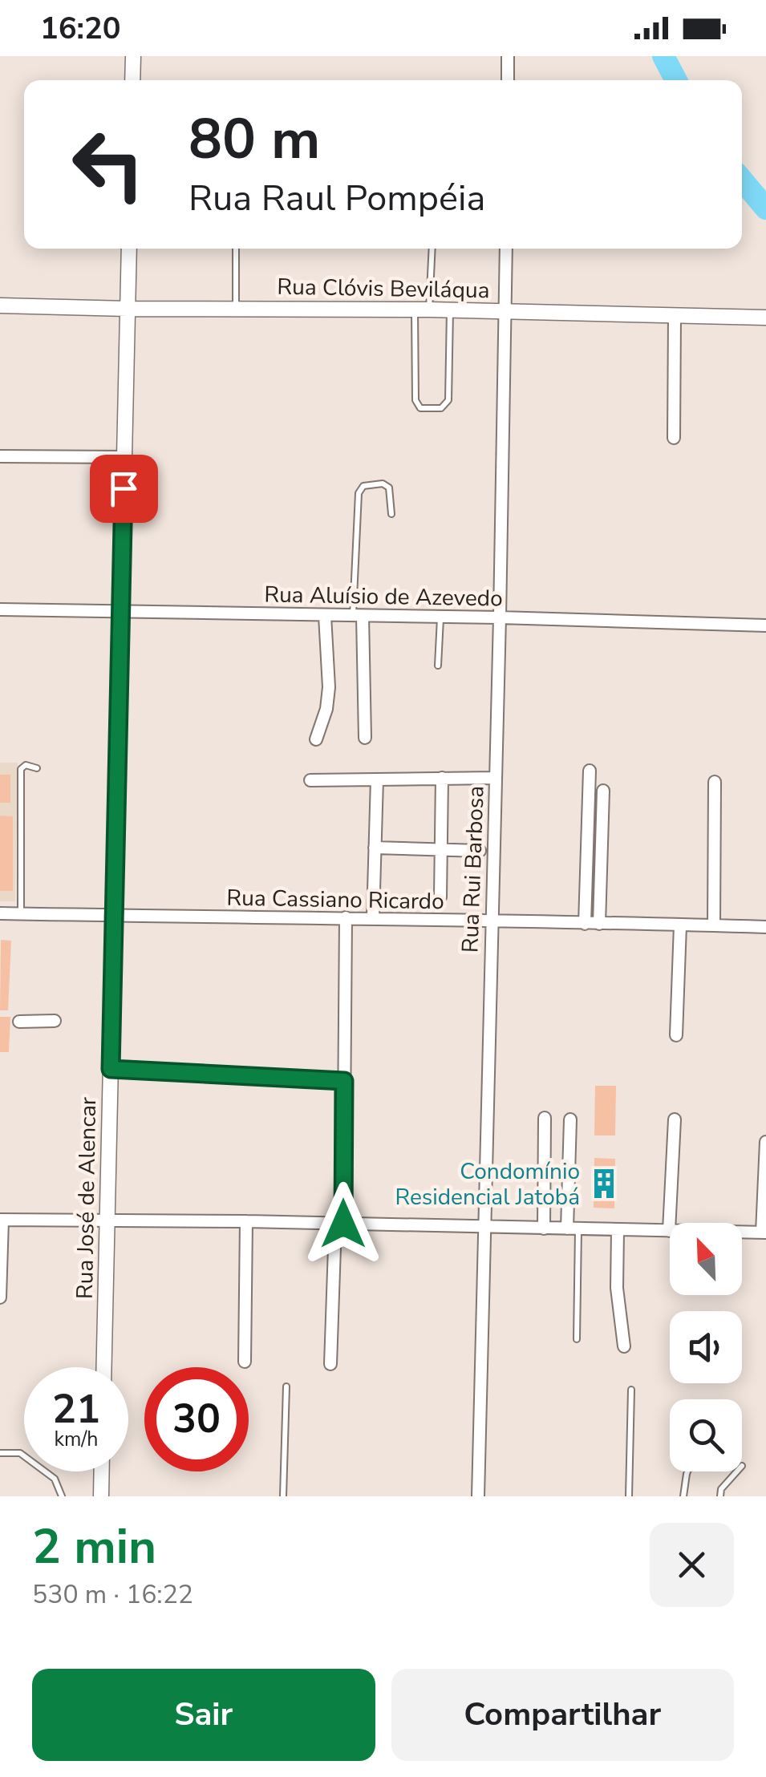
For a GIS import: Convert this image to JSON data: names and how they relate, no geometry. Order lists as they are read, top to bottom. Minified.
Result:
{"streets":{"street":["Rua Clóvis Beviláqua","Rua Aluísio de Azevedo","Rua Rui Barbosa","Rua Cassiano Ricardo","Rua José de Alencar"]},"crossings":[["Rua Clóvis Beviláqua","Rua Rui Barbosa"],["Rua Clóvis Beviláqua","Rua José de Alencar"],["Rua Aluísio de Azevedo","Rua Rui Barbosa"],["Rua Aluísio de Azevedo","Rua José de Alencar"],["Rua Rui Barbosa","Rua Cassiano Ricardo"],["Rua Cassiano Ricardo","Rua José de Alencar"]],"places":{"building":["Condomínio Residencial Jatobá"]},"north":"top left","page":{"status":"16:20","turn":["80 m","Rua Raul Pompéia"],"speed":"21 km/h","limit":"30","heading":["2 min","530 m · 16:22"],"buttons":["Sair","Compartilhar"]}}
